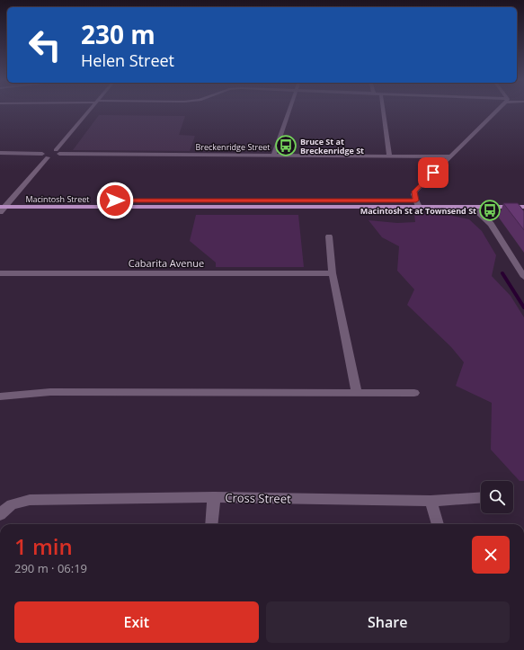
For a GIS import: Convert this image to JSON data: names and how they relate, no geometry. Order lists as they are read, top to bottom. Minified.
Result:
{"streets":{"main road":["Macintosh Street"],"street":["Breckenridge Street","Cabarita Avenue","Cross Street"]},"places":{"bus stop":["Bruce St at Breckenridge St","Macintosh St at Townsend St"]},"page":{"turn":["230 m","Helen Street"],"heading":["1 min","290 m · 06:19"],"buttons":["Exit","Share"]}}
